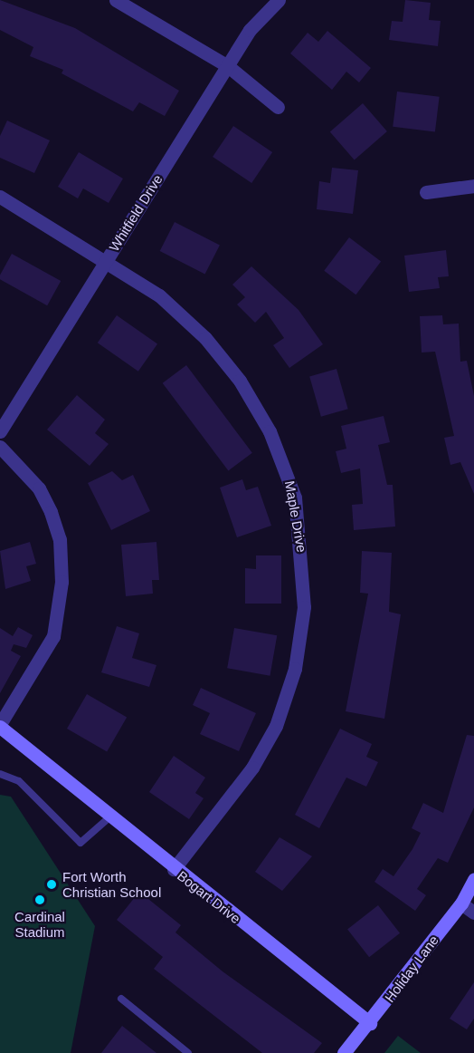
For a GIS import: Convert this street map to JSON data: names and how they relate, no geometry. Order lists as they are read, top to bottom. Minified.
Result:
{"streets":{"street":["Whitfield Drive","Maple Drive","Bogart Drive","Holiday Lane"]},"crossings":[["Whitfield Drive","Maple Drive"],["Maple Drive","Bogart Drive"],["Bogart Drive","Holiday Lane"]],"places":["Fort Worth Christian School","Cardinal Stadium"]}
